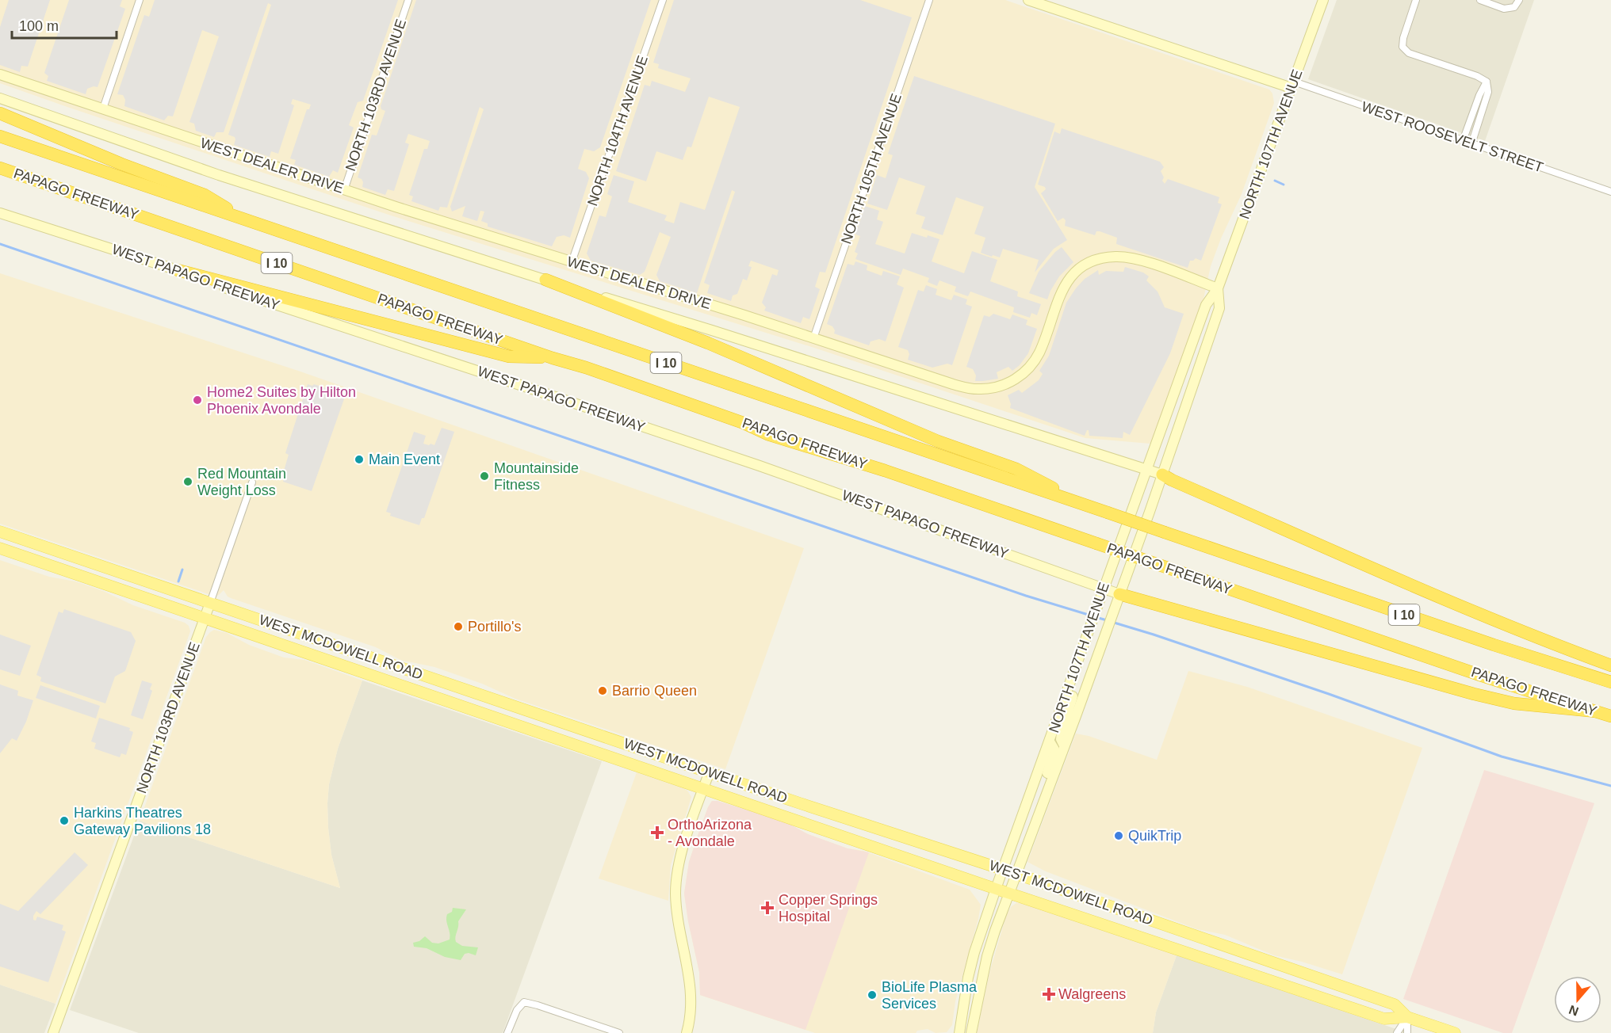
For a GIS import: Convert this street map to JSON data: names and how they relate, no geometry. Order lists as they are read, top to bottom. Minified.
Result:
{"streets":{"highway":["PAPAGO FREEWAY","I 10"],"main road":["NORTH 103RD AVENUE","WEST ROOSEVELT STREET","NORTH 107TH AVENUE","WEST DEALER DRIVE","WEST PAPAGO FREEWAY","WEST MCDOWELL ROAD"],"street":["NORTH 104TH AVENUE","NORTH 105TH AVENUE"]},"crossings":[["NORTH 103RD AVENUE","WEST DEALER DRIVE"],["NORTH 103RD AVENUE","WEST MCDOWELL ROAD"],["NORTH 104TH AVENUE","WEST DEALER DRIVE"],["WEST ROOSEVELT STREET","NORTH 107TH AVENUE"],["NORTH 107TH AVENUE","WEST DEALER DRIVE"],["NORTH 107TH AVENUE","WEST PAPAGO FREEWAY"],["NORTH 107TH AVENUE","WEST MCDOWELL ROAD"],["WEST DEALER DRIVE","NORTH 105TH AVENUE"]],"places":{"other":["Home2 Suites by Hilton Phoenix Avondale","Main Event","Mountainside Fitness","Red Mountain Weight Loss","Portillo's","Barrio Queen","Harkins Theatres Gateway Pavilions 18","QuikTrip","BioLife Plasma Services"],"health":["OrthoArizona - Avondale","Copper Springs Hospital","Walgreens"]},"scale_bar":"100 m","north":"bottom"}
